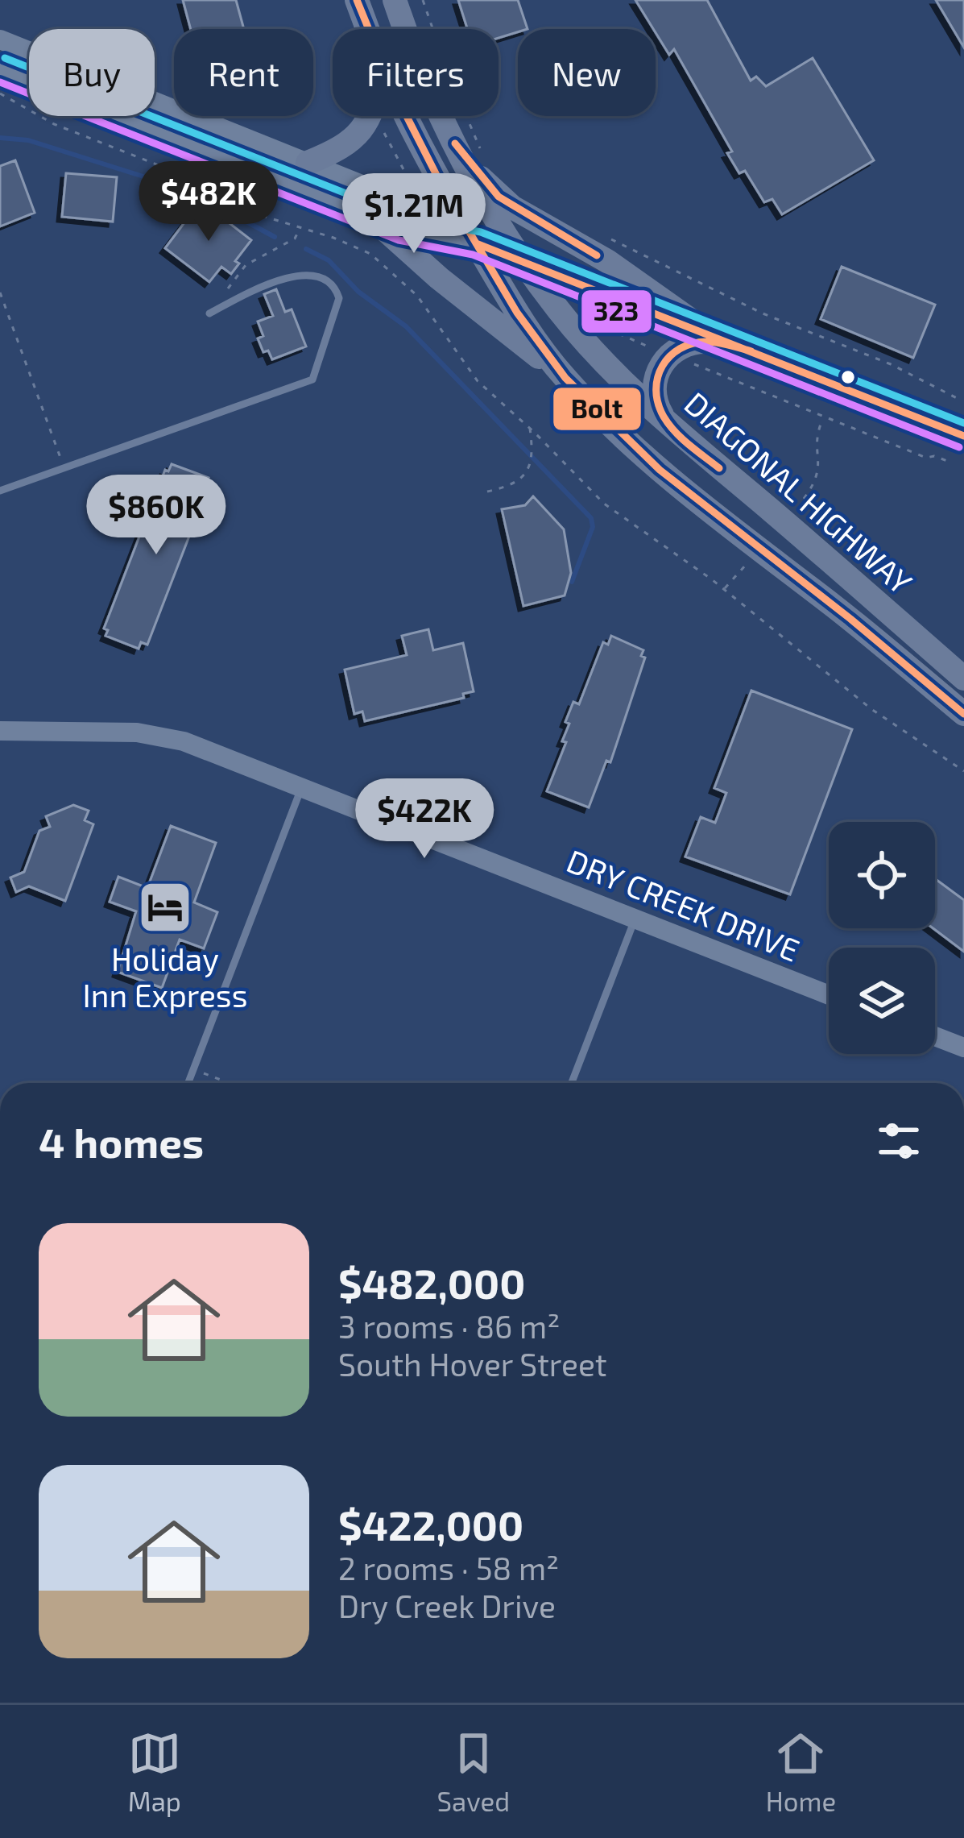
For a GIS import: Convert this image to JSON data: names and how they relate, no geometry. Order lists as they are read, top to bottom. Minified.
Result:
{"streets":{"highway":["DIAGONAL HIGHWAY"],"main road":["DRY CREEK DRIVE"]},"places":{"hotel":["Holiday Inn Express"]},"lines":["transit line Bolt","transit line 323"],"page":{"chip":["Buy","Rent","Filters","New"],"price":["$482K","$1.21M","$860K","$422K"],"heading":"4 homes","list":[{"name":"$482,000","note":"3 rooms · 86 m² · South Hover Street"},{"name":"$422,000","note":"2 rooms · 58 m² · Dry Creek Drive"}],"tabs":["Map","Saved","Home"]}}
